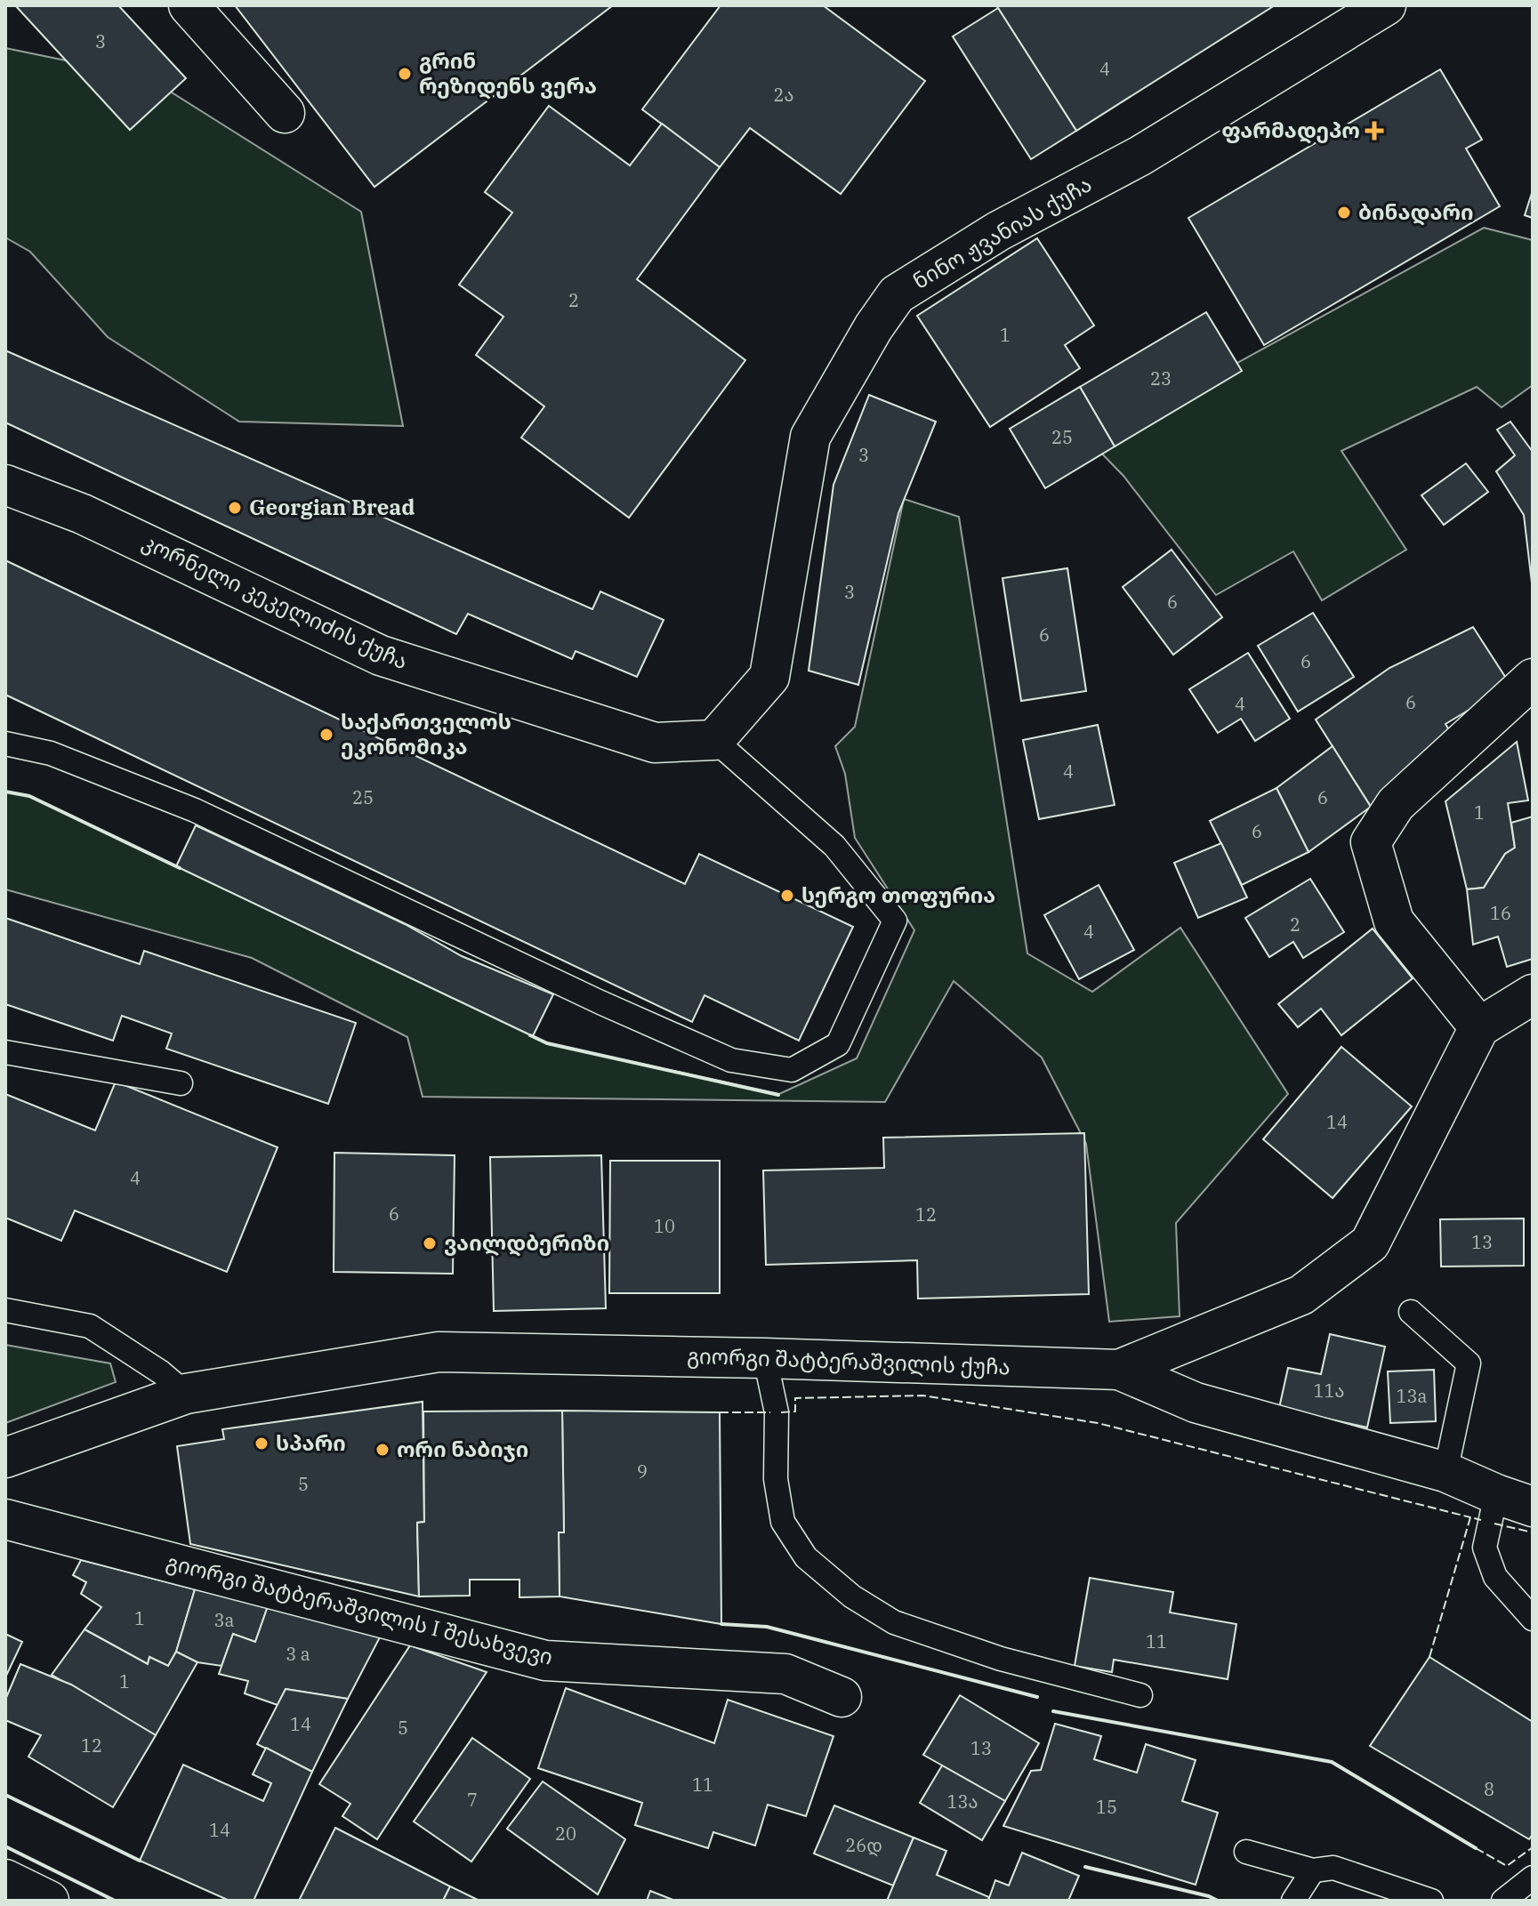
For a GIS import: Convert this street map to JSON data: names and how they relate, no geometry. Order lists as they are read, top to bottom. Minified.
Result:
{"streets":{"street":["ნინო ჟვანიას ქუჩა","კორნელი კეკელიძის ქუჩა","გიორგი შატბერაშვილის ქუჩა","გიორგი შატბერაშვილის I შესახვევი"]},"crossings":[["ნინო ჟვანიას ქუჩა","კორნელი კეკელიძის ქუჩა"]],"places":{"other":["გრინ რეზიდენს ვერა","ბინადარი","Georgian Bread","საქართველოს ეკონომიკა","სერგო თოფურია","ვაილდბერიზი","სპარი","ორი ნაბიჯი"],"health":["ფარმადეპო"]},"house_numbers":["3","4","2ა","2","1","23","25","3","3","6","6","6","6","4","4","25","6","1","6","16","2","4","14","4","6","12","10","13","11ა","13a","9","5","1","3a","11","3 a","1","14","5","12","13","11","8","7","13ა","15","14","20","26დ"]}
